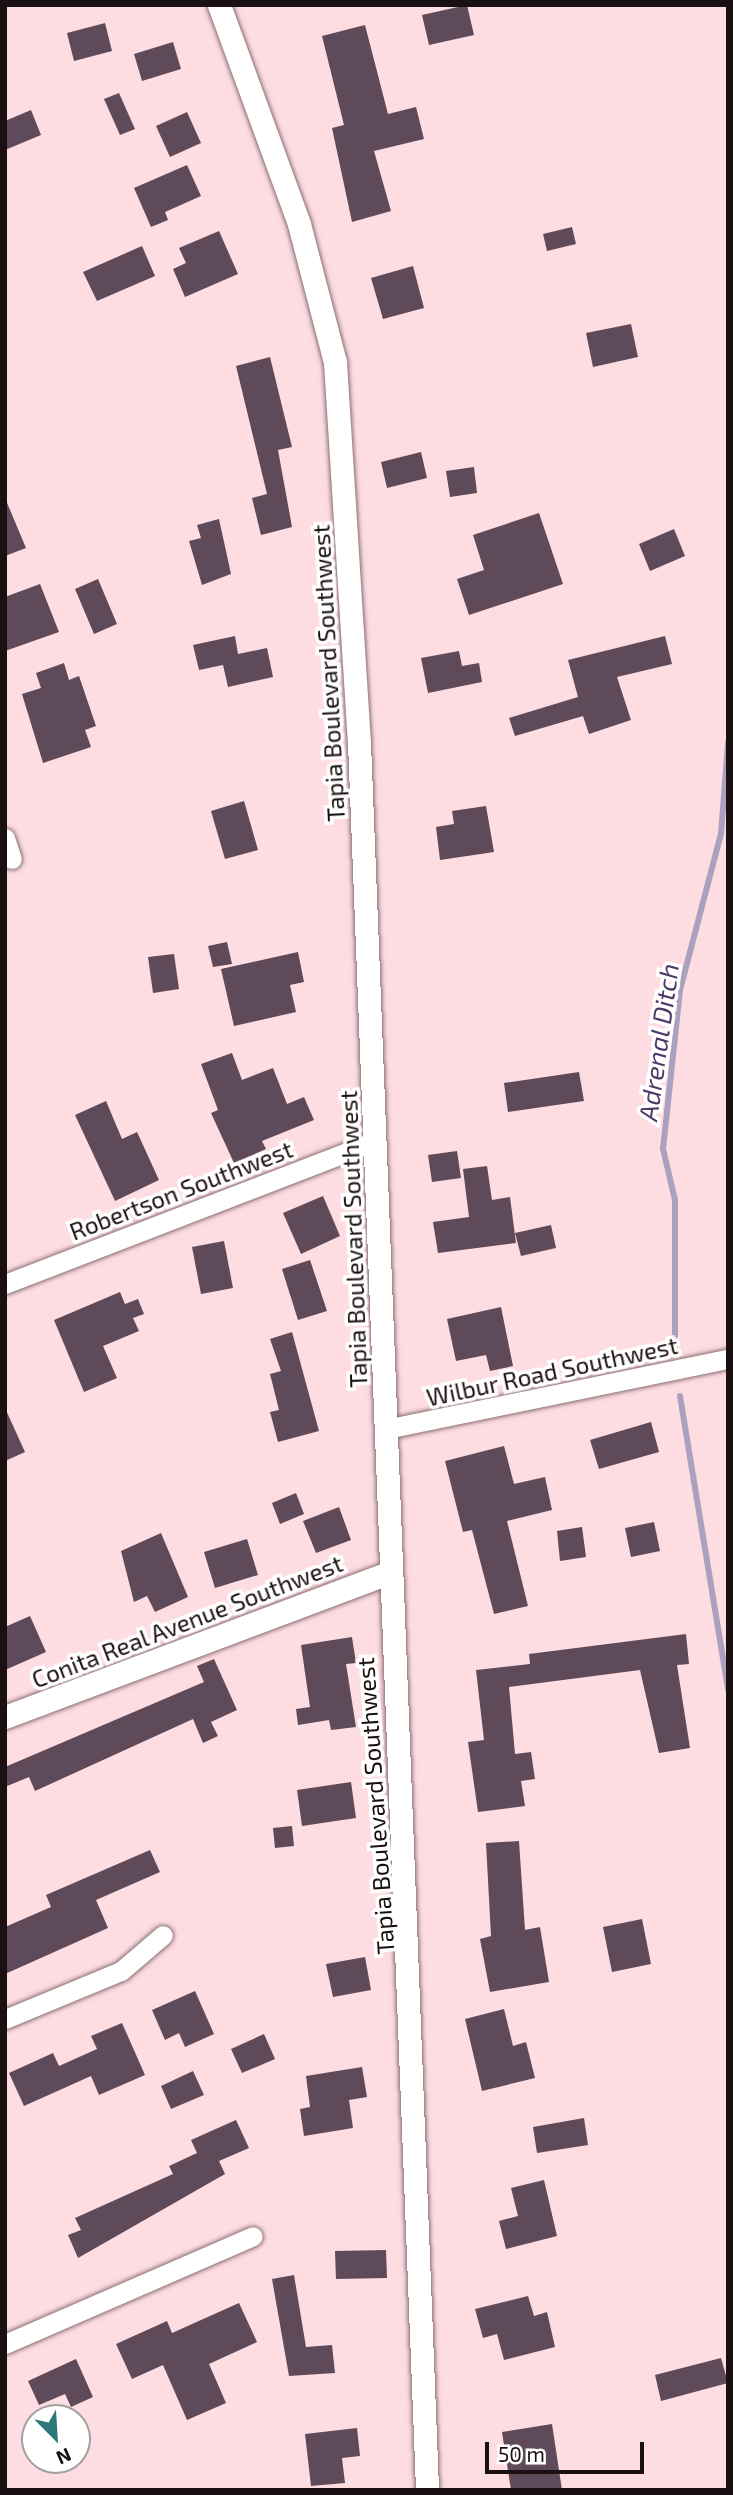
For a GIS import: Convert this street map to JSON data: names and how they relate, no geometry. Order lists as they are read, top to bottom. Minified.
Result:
{"streets":{"street":["Tapia Boulevard Southwest","Robertson Southwest","Wilbur Road Southwest","Conita Real Avenue Southwest"]},"crossings":[["Tapia Boulevard Southwest","Robertson Southwest"],["Tapia Boulevard Southwest","Wilbur Road Southwest"],["Tapia Boulevard Southwest","Conita Real Avenue Southwest"]],"water":["Adrenal Ditch"],"scale_bar":"50 m","north":"bottom right"}
